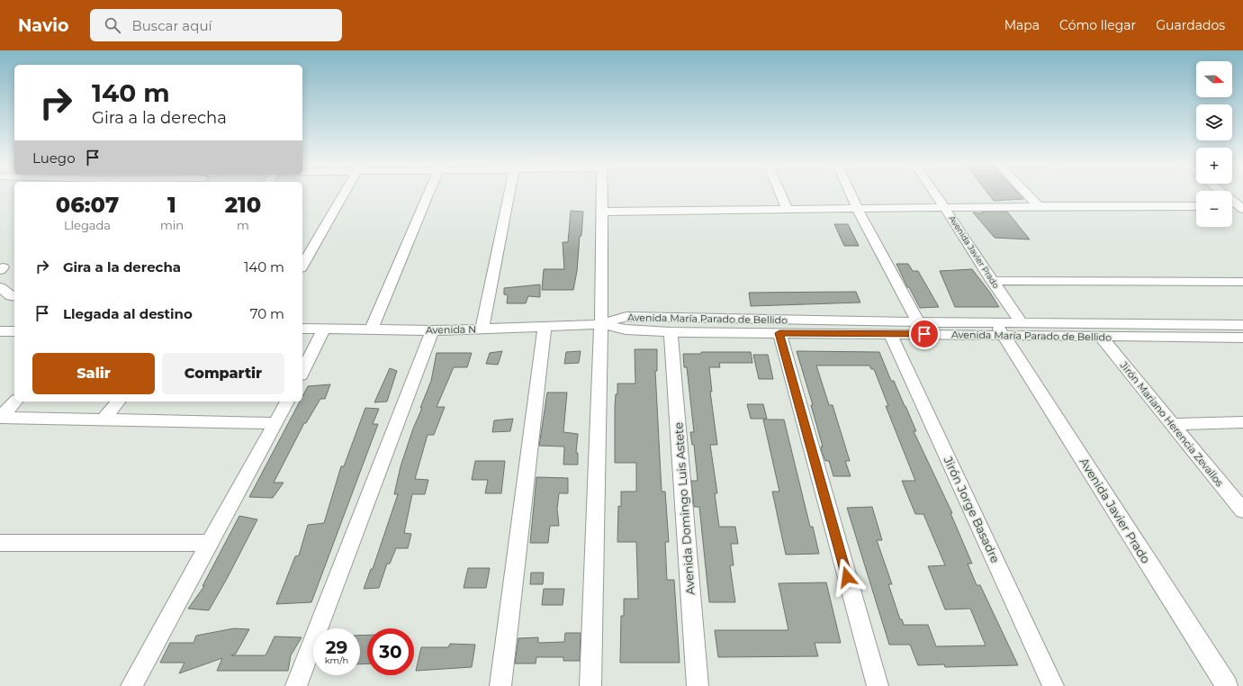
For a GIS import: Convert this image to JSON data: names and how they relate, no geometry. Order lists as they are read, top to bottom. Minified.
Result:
{"streets":{"street":["Avenida Javier Prado","Avenida María Parado de Bellido","Avenida N","Jirón Mariano Herencia Zevallos","Avenida Domingo Luis Astete","Jirón Jorge Basadre"]},"crossings":[["Avenida Javier Prado","Avenida María Parado de Bellido"],["Avenida María Parado de Bellido","Avenida N"],["Avenida María Parado de Bellido","Jirón Mariano Herencia Zevallos"],["Avenida María Parado de Bellido","Avenida Domingo Luis Astete"],["Avenida María Parado de Bellido","Jirón Jorge Basadre"]],"north":"right","page":{"header":"Navio","search":"Buscar aquí","nav":["Mapa","Cómo llegar","Guardados"],"map_buttons":["+","−"],"turn":["140 m","Gira a la derecha"],"then":"Luego","eta":["06:07","Llegada","1","min","210","m"],"list":[{"name":"Gira a la derecha","value":"140 m"},{"name":"Llegada al destino","value":"70 m"}],"buttons":["Salir","Compartir"],"speed":"29 km/h","limit":"30"}}
